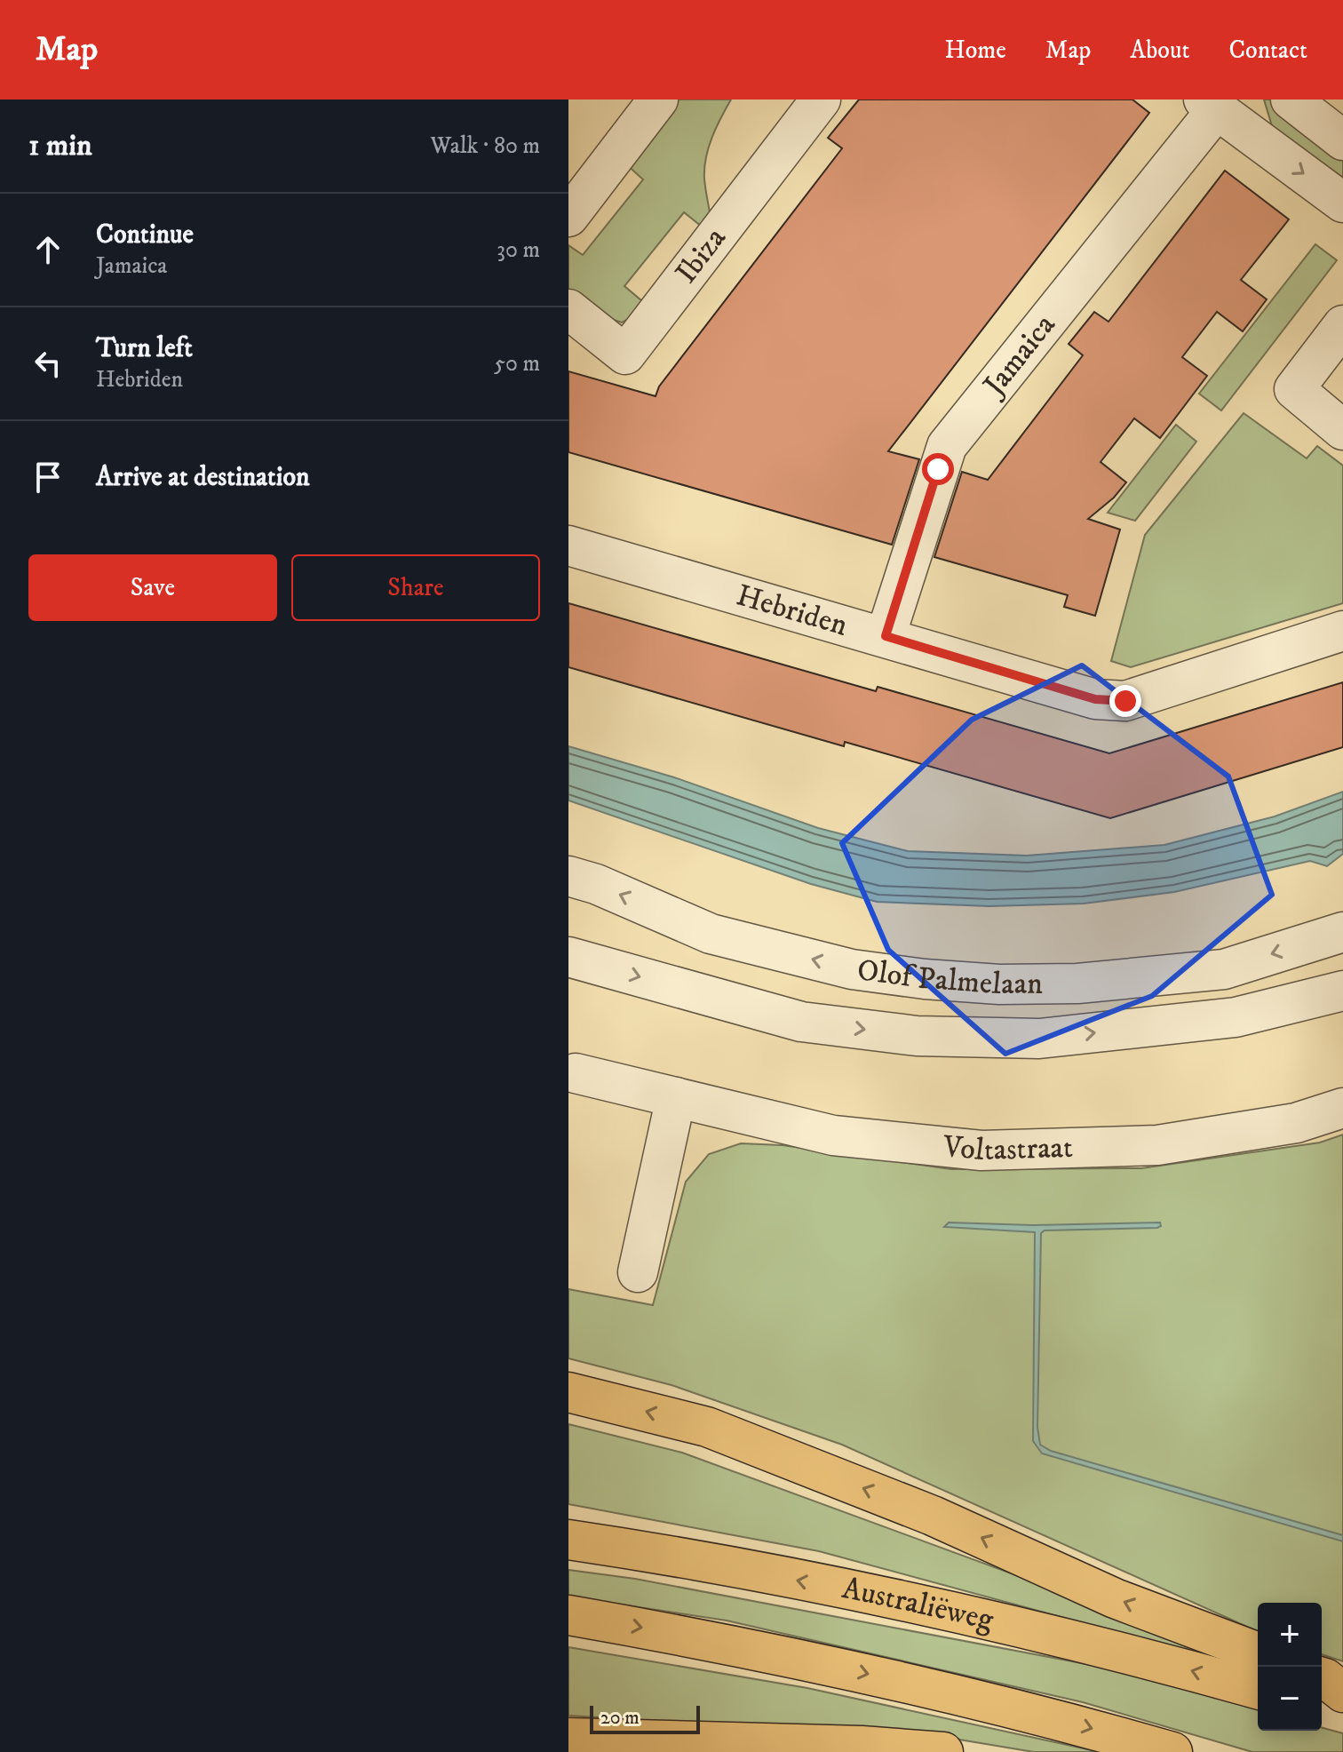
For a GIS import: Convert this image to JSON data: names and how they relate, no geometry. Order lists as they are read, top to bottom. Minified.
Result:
{"streets":{"main road":["Australiëweg"],"street":["Ibiza","Jamaica","Hebriden","Olof Palmelaan","Voltastraat"]},"crossings":[["Jamaica","Hebriden"]],"scale_bar":"20 m","page":{"header":"Map","nav":["Home","Map","About","Contact"],"heading":["1 min","Walk · 80 m"],"list":[["Continue","Jamaica","30 m"],["Turn left","Hebriden","50 m"],"Arrive at destination"],"buttons":["Save","Share"],"map_buttons":["+","−"],"scale":"20 m"}}
